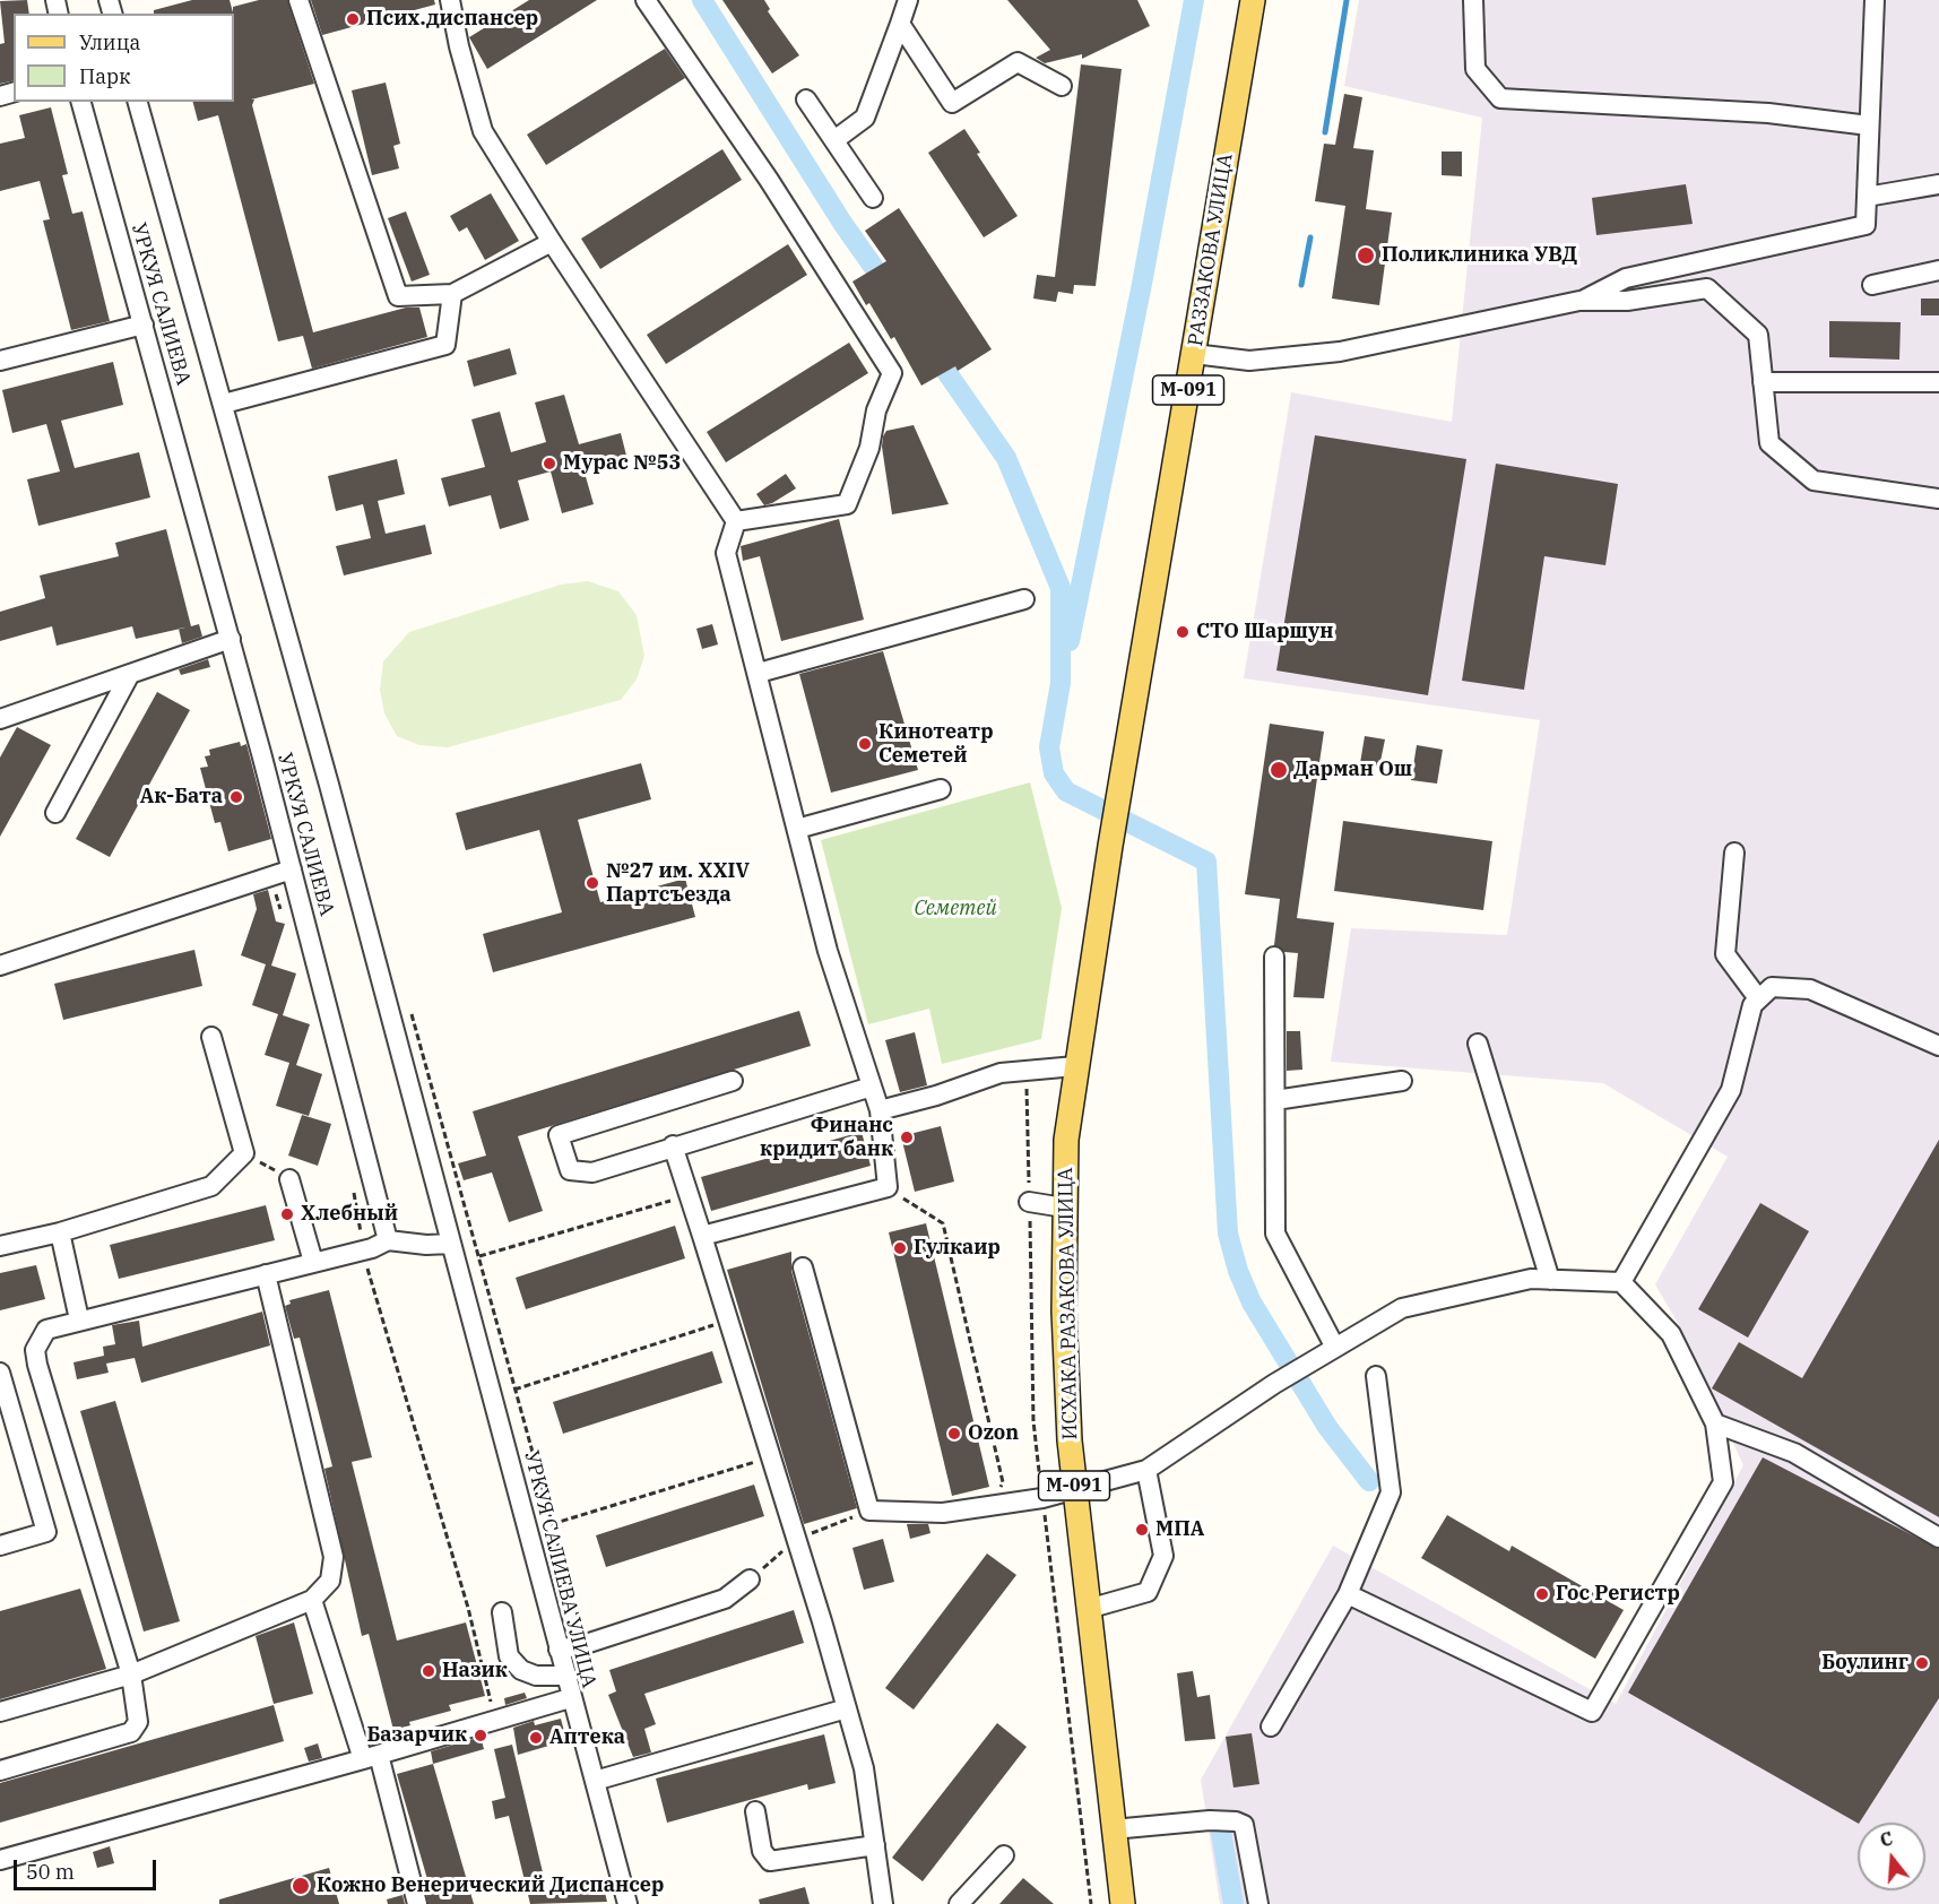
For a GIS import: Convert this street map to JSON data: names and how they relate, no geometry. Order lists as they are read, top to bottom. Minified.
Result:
{"streets":{"main road":["РАЗЗАКОВА УЛИЦА","М-091","ИСХАКА РАЗАКОВА УЛИЦА"],"street":["УРКУЯ САЛИЕВА","УРКУЯ САЛИЕВА УЛИЦА"]},"crossings":[["РАЗЗАКОВА УЛИЦА","ИСХАКА РАЗАКОВА УЛИЦА"],["УРКУЯ САЛИЕВА","УРКУЯ САЛИЕВА УЛИЦА"]],"parks":["Семетей"],"places":["Псих.диспансер","Поликлиника УВД","Мурас №53","СТО Шаршун","Кинотеатр Семетей","Дарман Ош","Ак-Бата","№27 им. XXIV Партсъезда","Финанс кридит банк","Хлебный","Гулкаир","Ozon","МПА","Гос Регистр","Боулинг","Назик","Базарчик","Аптека","Кожно Венерический Диспансер"],"legend":["Улица","Парк"],"scale_bar":"50 m","north":"top"}
